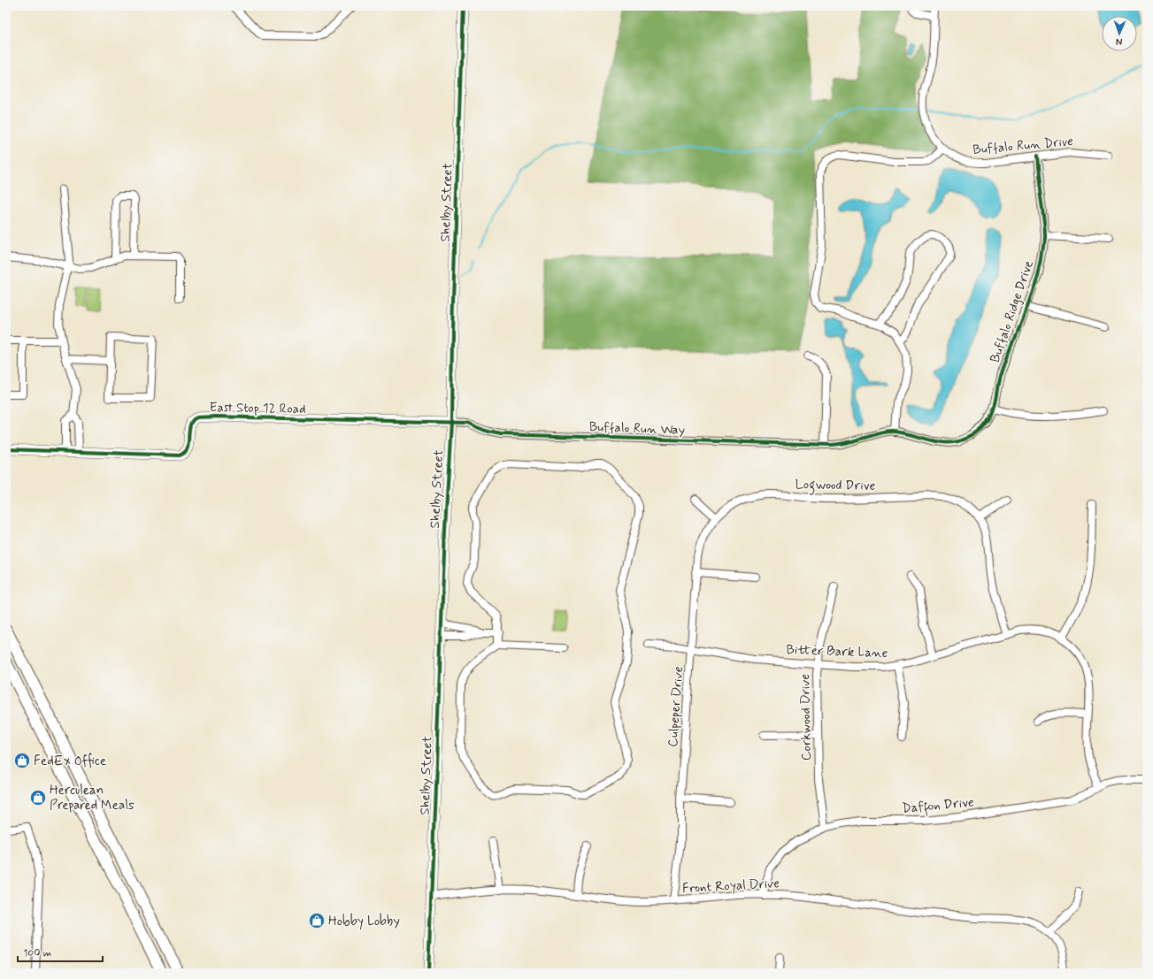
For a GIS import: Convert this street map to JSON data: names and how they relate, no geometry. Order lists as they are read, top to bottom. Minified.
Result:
{"streets":{"street":["Buffalo Run Drive","Shelby Street","Buffalo Ridge Drive","East Stop 12 Road","Buffalo Run Way","Logwood Drive","Bitter Bark Lane","Culpeper Drive","Corkwood Drive","Daffon Drive","Front Royal Drive"]},"crossings":[["Buffalo Run Drive","Buffalo Ridge Drive"],["Shelby Street","East Stop 12 Road"],["Shelby Street","Buffalo Run Way"],["Shelby Street","Front Royal Drive"],["Buffalo Ridge Drive","Buffalo Run Way"],["East Stop 12 Road","Buffalo Run Way"],["Logwood Drive","Culpeper Drive"],["Bitter Bark Lane","Culpeper Drive"],["Bitter Bark Lane","Corkwood Drive"],["Bitter Bark Lane","Daffon Drive"],["Culpeper Drive","Front Royal Drive"],["Corkwood Drive","Daffon Drive"],["Daffon Drive","Front Royal Drive"]],"places":{"shop":["FedEx Office","Herculean Prepared Meals","Hobby Lobby"]},"scale_bar":"100 m","north":"bottom"}
